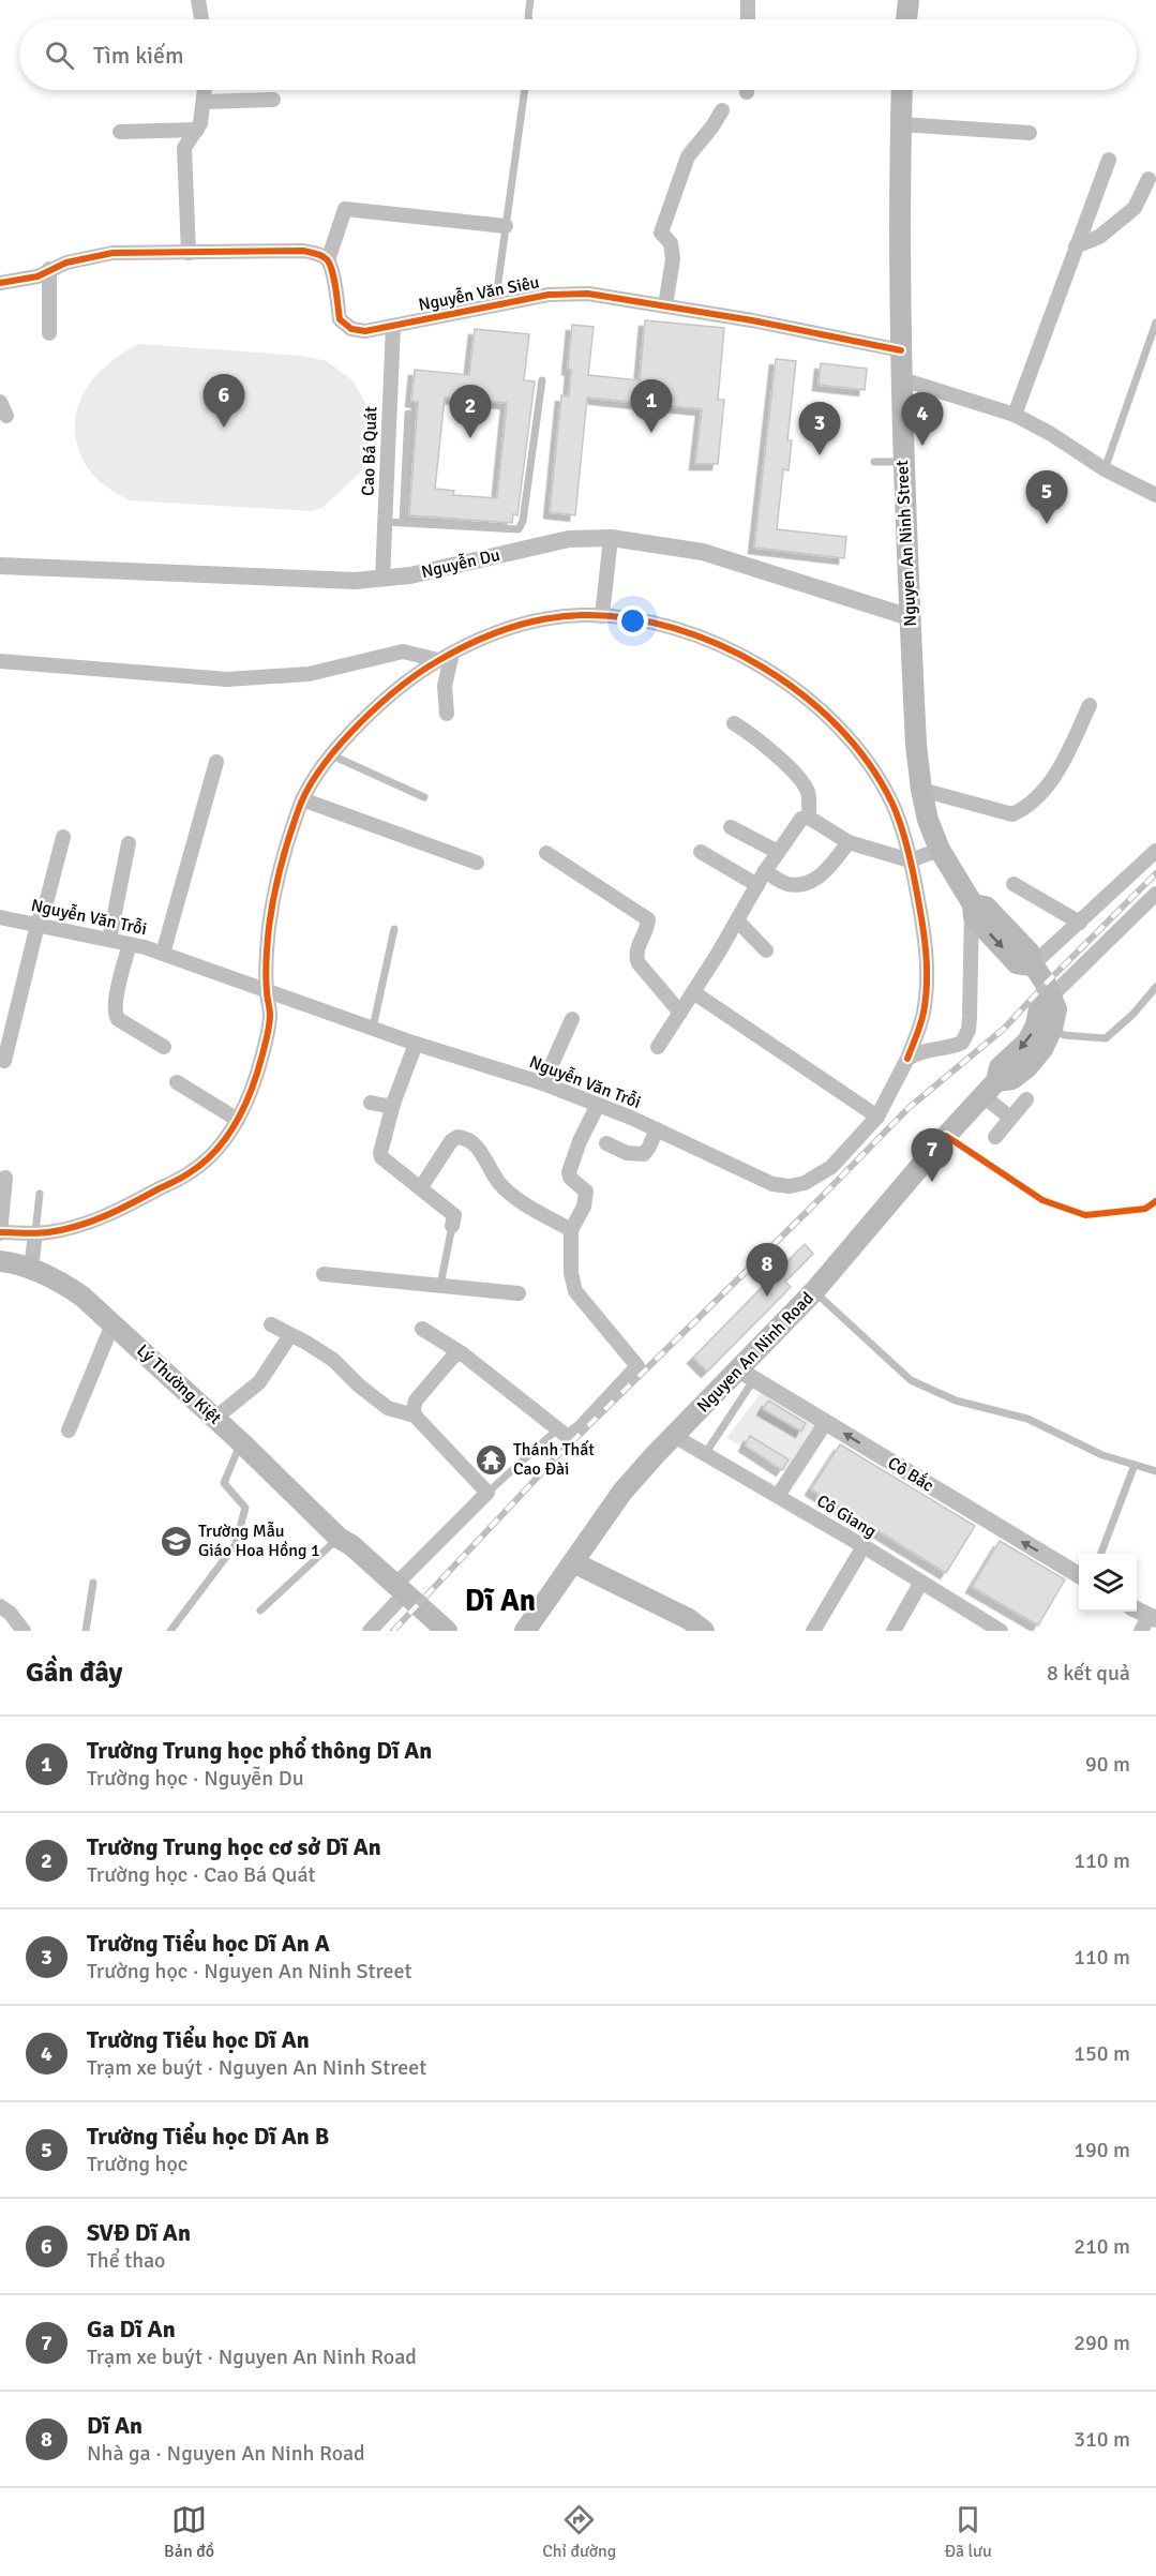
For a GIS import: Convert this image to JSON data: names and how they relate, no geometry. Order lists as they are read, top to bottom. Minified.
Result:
{"streets":{"main road":["Nguyen An Ninh Street","Nguyen An Ninh Road","Lý Thường Kiệt"],"street":["Nguyễn Văn Siêu","Cao Bá Quát","Nguyễn Du","Nguyễn Văn Trỗi","Cô Bắc","Cô Giang"]},"crossings":[["Nguyễn Văn Siêu","Cao Bá Quát"],["Nguyễn Văn Siêu","Nguyen An Ninh Street"],["Cao Bá Quát","Nguyễn Du"],["Nguyen An Ninh Street","Nguyễn Du"],["Nguyen An Ninh Road","Cô Bắc"],["Nguyen An Ninh Road","Cô Giang"]],"one_way":["Cô Bắc"],"districts":["Dĩ An"],"places":{"temple":["Thánh Thất Cao Đài"],"school or university":["Trường Mẫu Giáo Hoa Hồng 1"]},"page":{"search":"Tìm kiếm","pins":["6","1","2","4","3","5","7","8"],"heading":["Gần đây","8 kết quả"],"list":[{"mark":"1","name":"Trường Trung học phổ thông Dĩ An","note":"Trường học · Nguyễn Du","value":"90 m"},{"mark":"2","name":"Trường Trung học cơ sở Dĩ An","note":"Trường học · Cao Bá Quát","value":"110 m"},{"mark":"3","name":"Trường Tiểu học Dĩ An A","note":"Trường học · Nguyen An Ninh Street","value":"110 m"},{"mark":"4","name":"Trường Tiểu học Dĩ An","note":"Trạm xe buýt · Nguyen An Ninh Street","value":"150 m"},{"mark":"5","name":"Trường Tiểu học Dĩ An B","note":"Trường học","value":"190 m"},{"mark":"6","name":"SVĐ Dĩ An","note":"Thể thao","value":"210 m"},{"mark":"7","name":"Ga Dĩ An","note":"Trạm xe buýt · Nguyen An Ninh Road","value":"290 m"},{"mark":"8","name":"Dĩ An","note":"Nhà ga · Nguyen An Ninh Road","value":"310 m"}],"nav":["Bản đồ","Chỉ đường","Đã lưu"]}}
